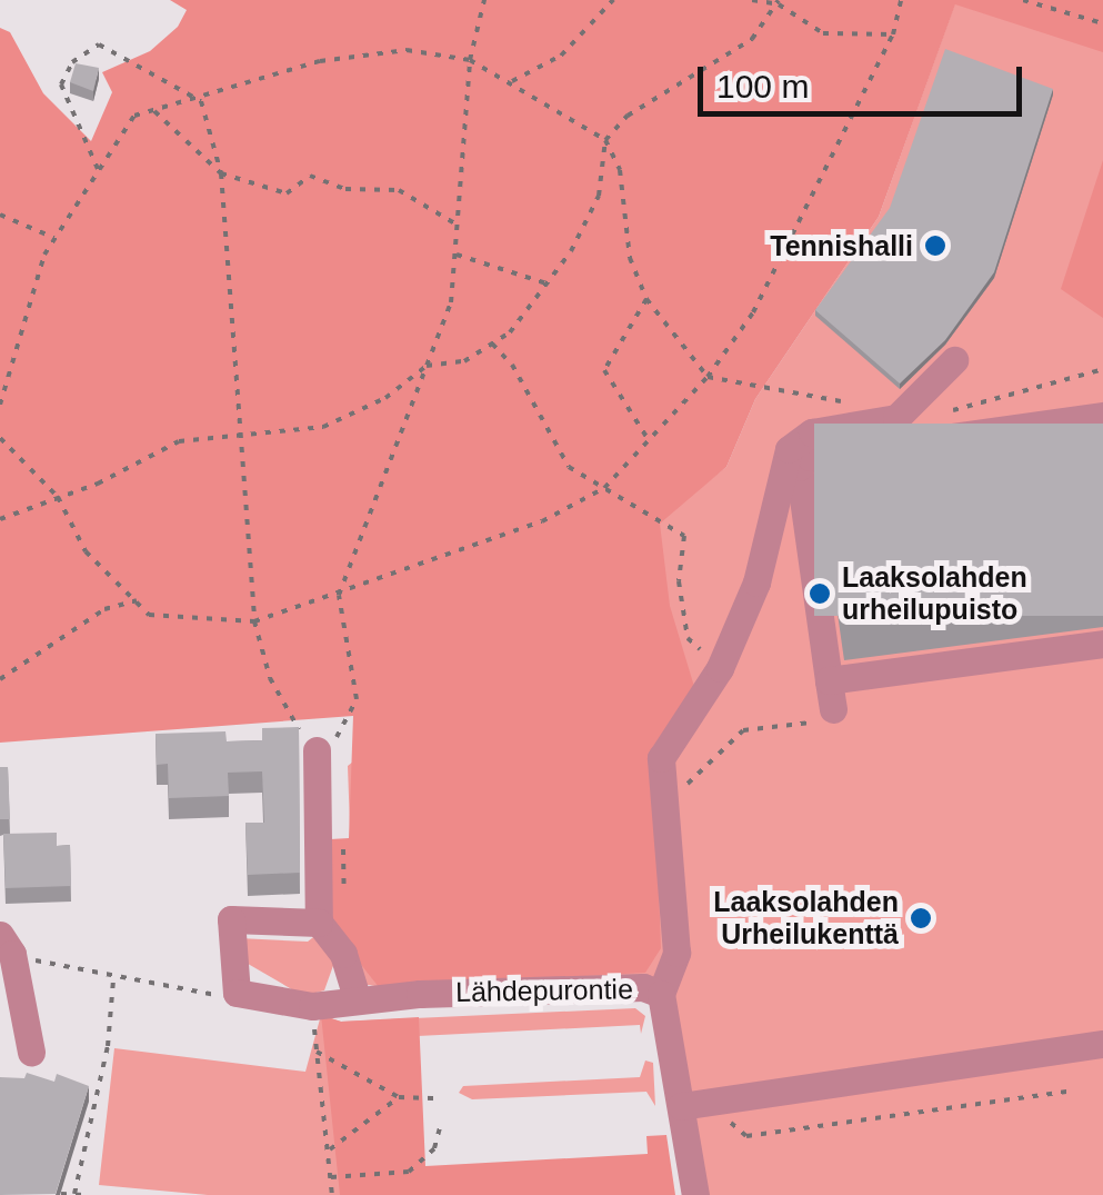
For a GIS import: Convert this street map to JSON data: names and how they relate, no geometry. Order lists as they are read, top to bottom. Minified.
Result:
{"streets":{"street":["Lähdepurontie"]},"places":["Tennishalli","Laaksolahden urheilupuisto","Laaksolahden Urheilukenttä"],"scale_bar":"100 m"}
